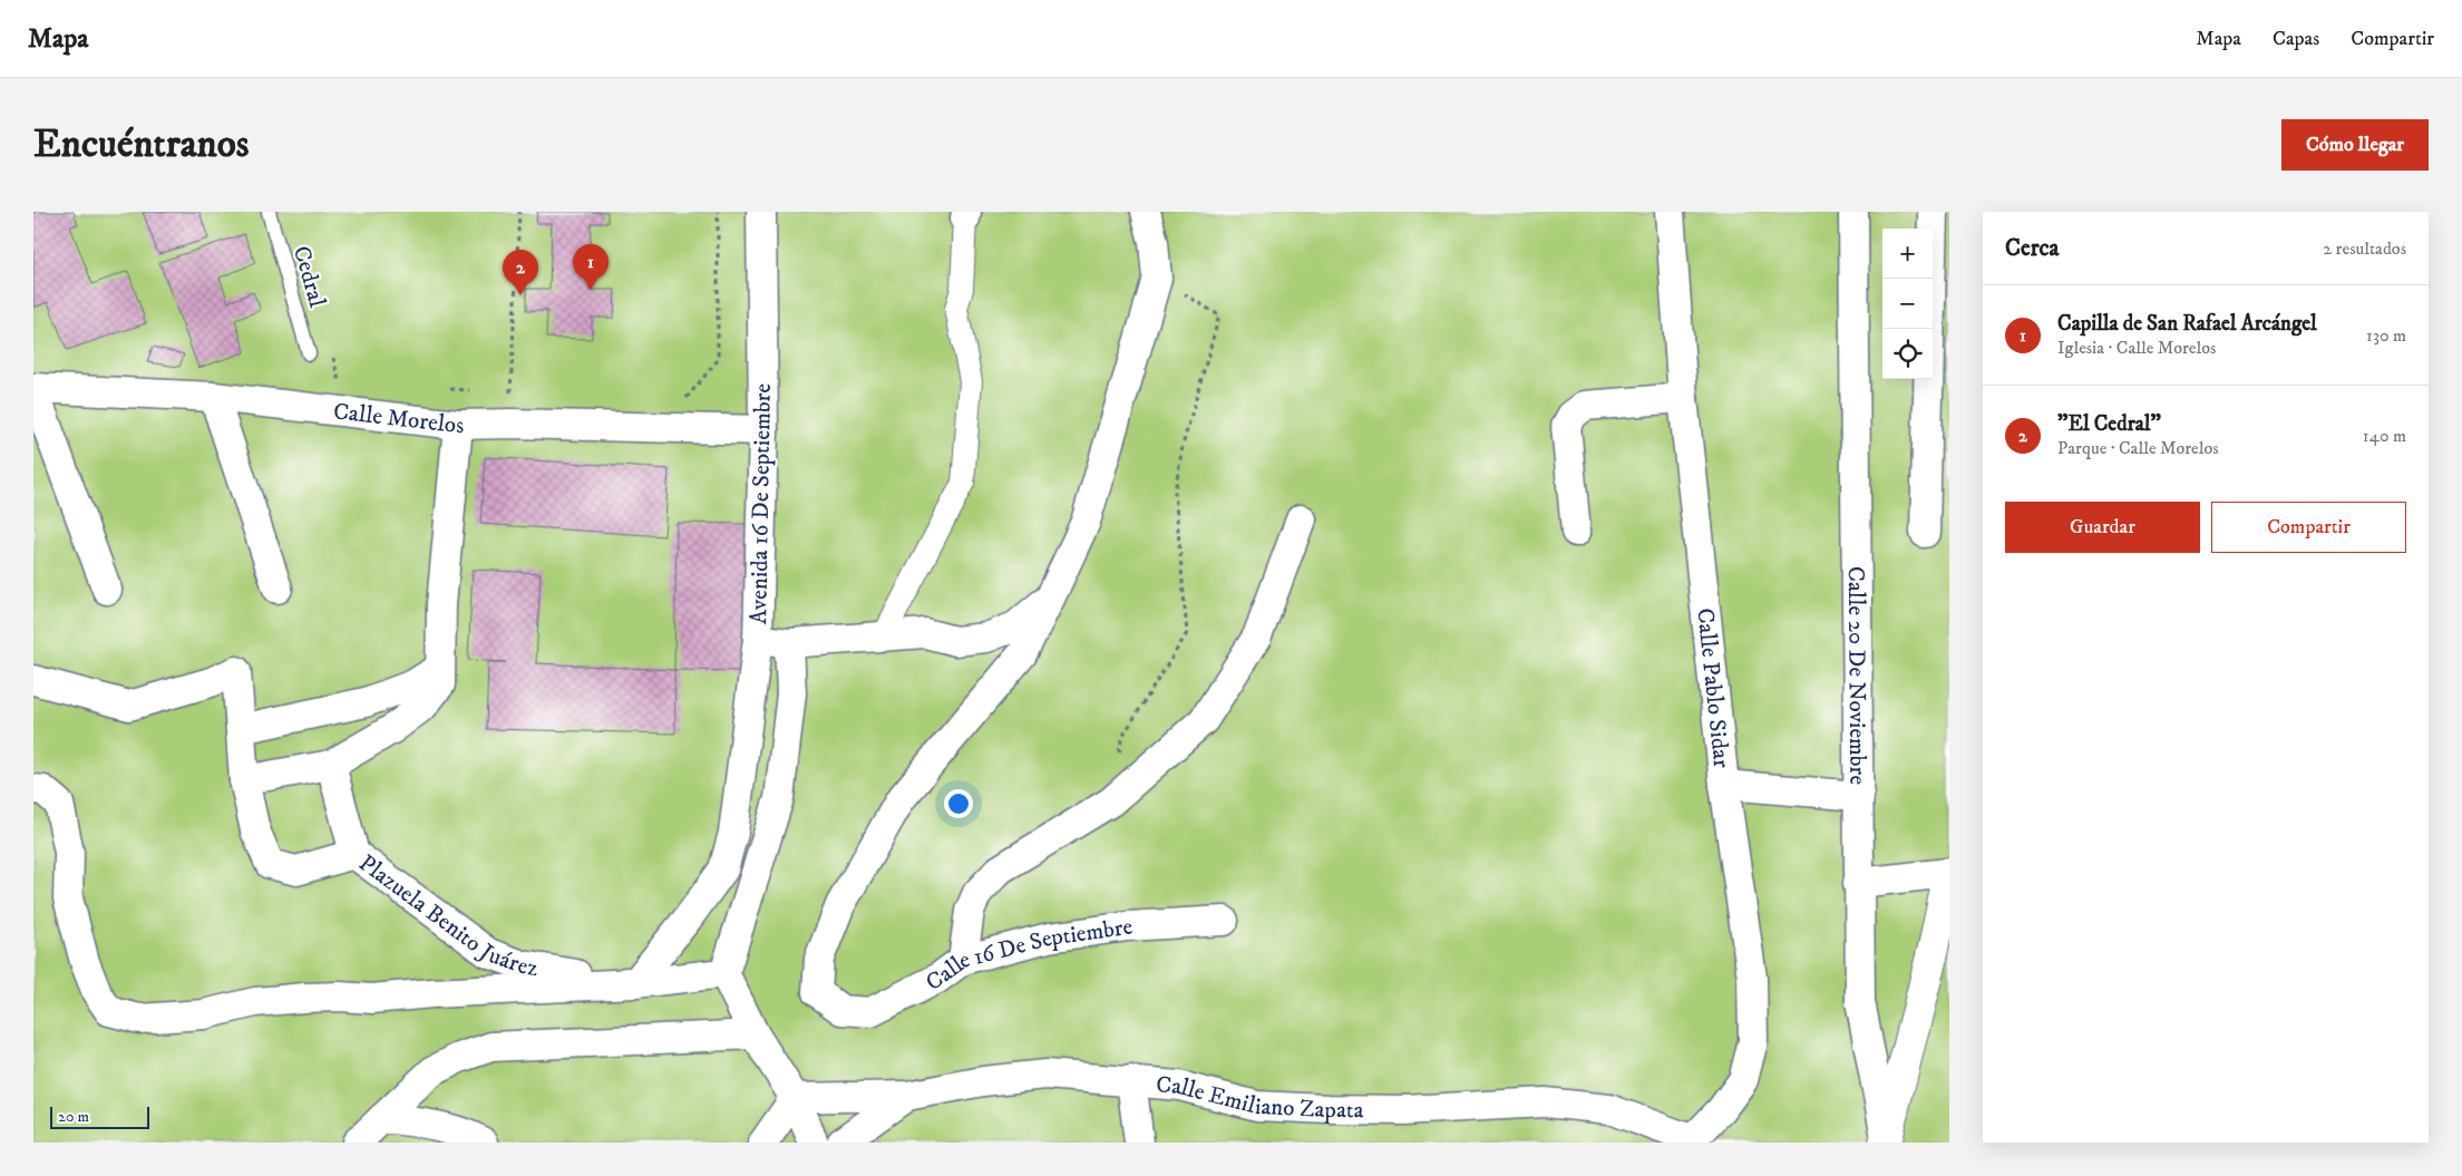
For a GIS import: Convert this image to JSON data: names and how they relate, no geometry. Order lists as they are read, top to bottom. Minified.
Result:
{"streets":{"street":["Calle Morelos","Avenida 16 De Septiembre","Calle 20 De Noviembre","Calle Pablo Sidar","Plazuela Benito Juárez","Calle 16 De Septiembre","Calle Emiliano Zapata"],"lane":["Cedral"]},"crossings":[["Calle Morelos","Avenida 16 De Septiembre"],["Avenida 16 De Septiembre","Plazuela Benito Juárez"],["Calle Pablo Sidar","Calle Emiliano Zapata"]],"scale_bar":"20 m","page":{"header":"Mapa","nav":["Mapa","Capas","Compartir"],"buttons":["Cómo llegar",["Guardar","Compartir"]],"title":"Encuéntranos","heading":["Cerca","2 resultados"],"map_buttons":["+","−"],"pins":["1","2"],"list":[{"mark":"1","name":"Capilla de San Rafael Arcángel","note":"Iglesia · Calle Morelos","value":"130 m"},{"mark":"2","name":"\"El Cedral\"","note":"Parque · Calle Morelos","value":"140 m"}],"scale":"20 m"}}
